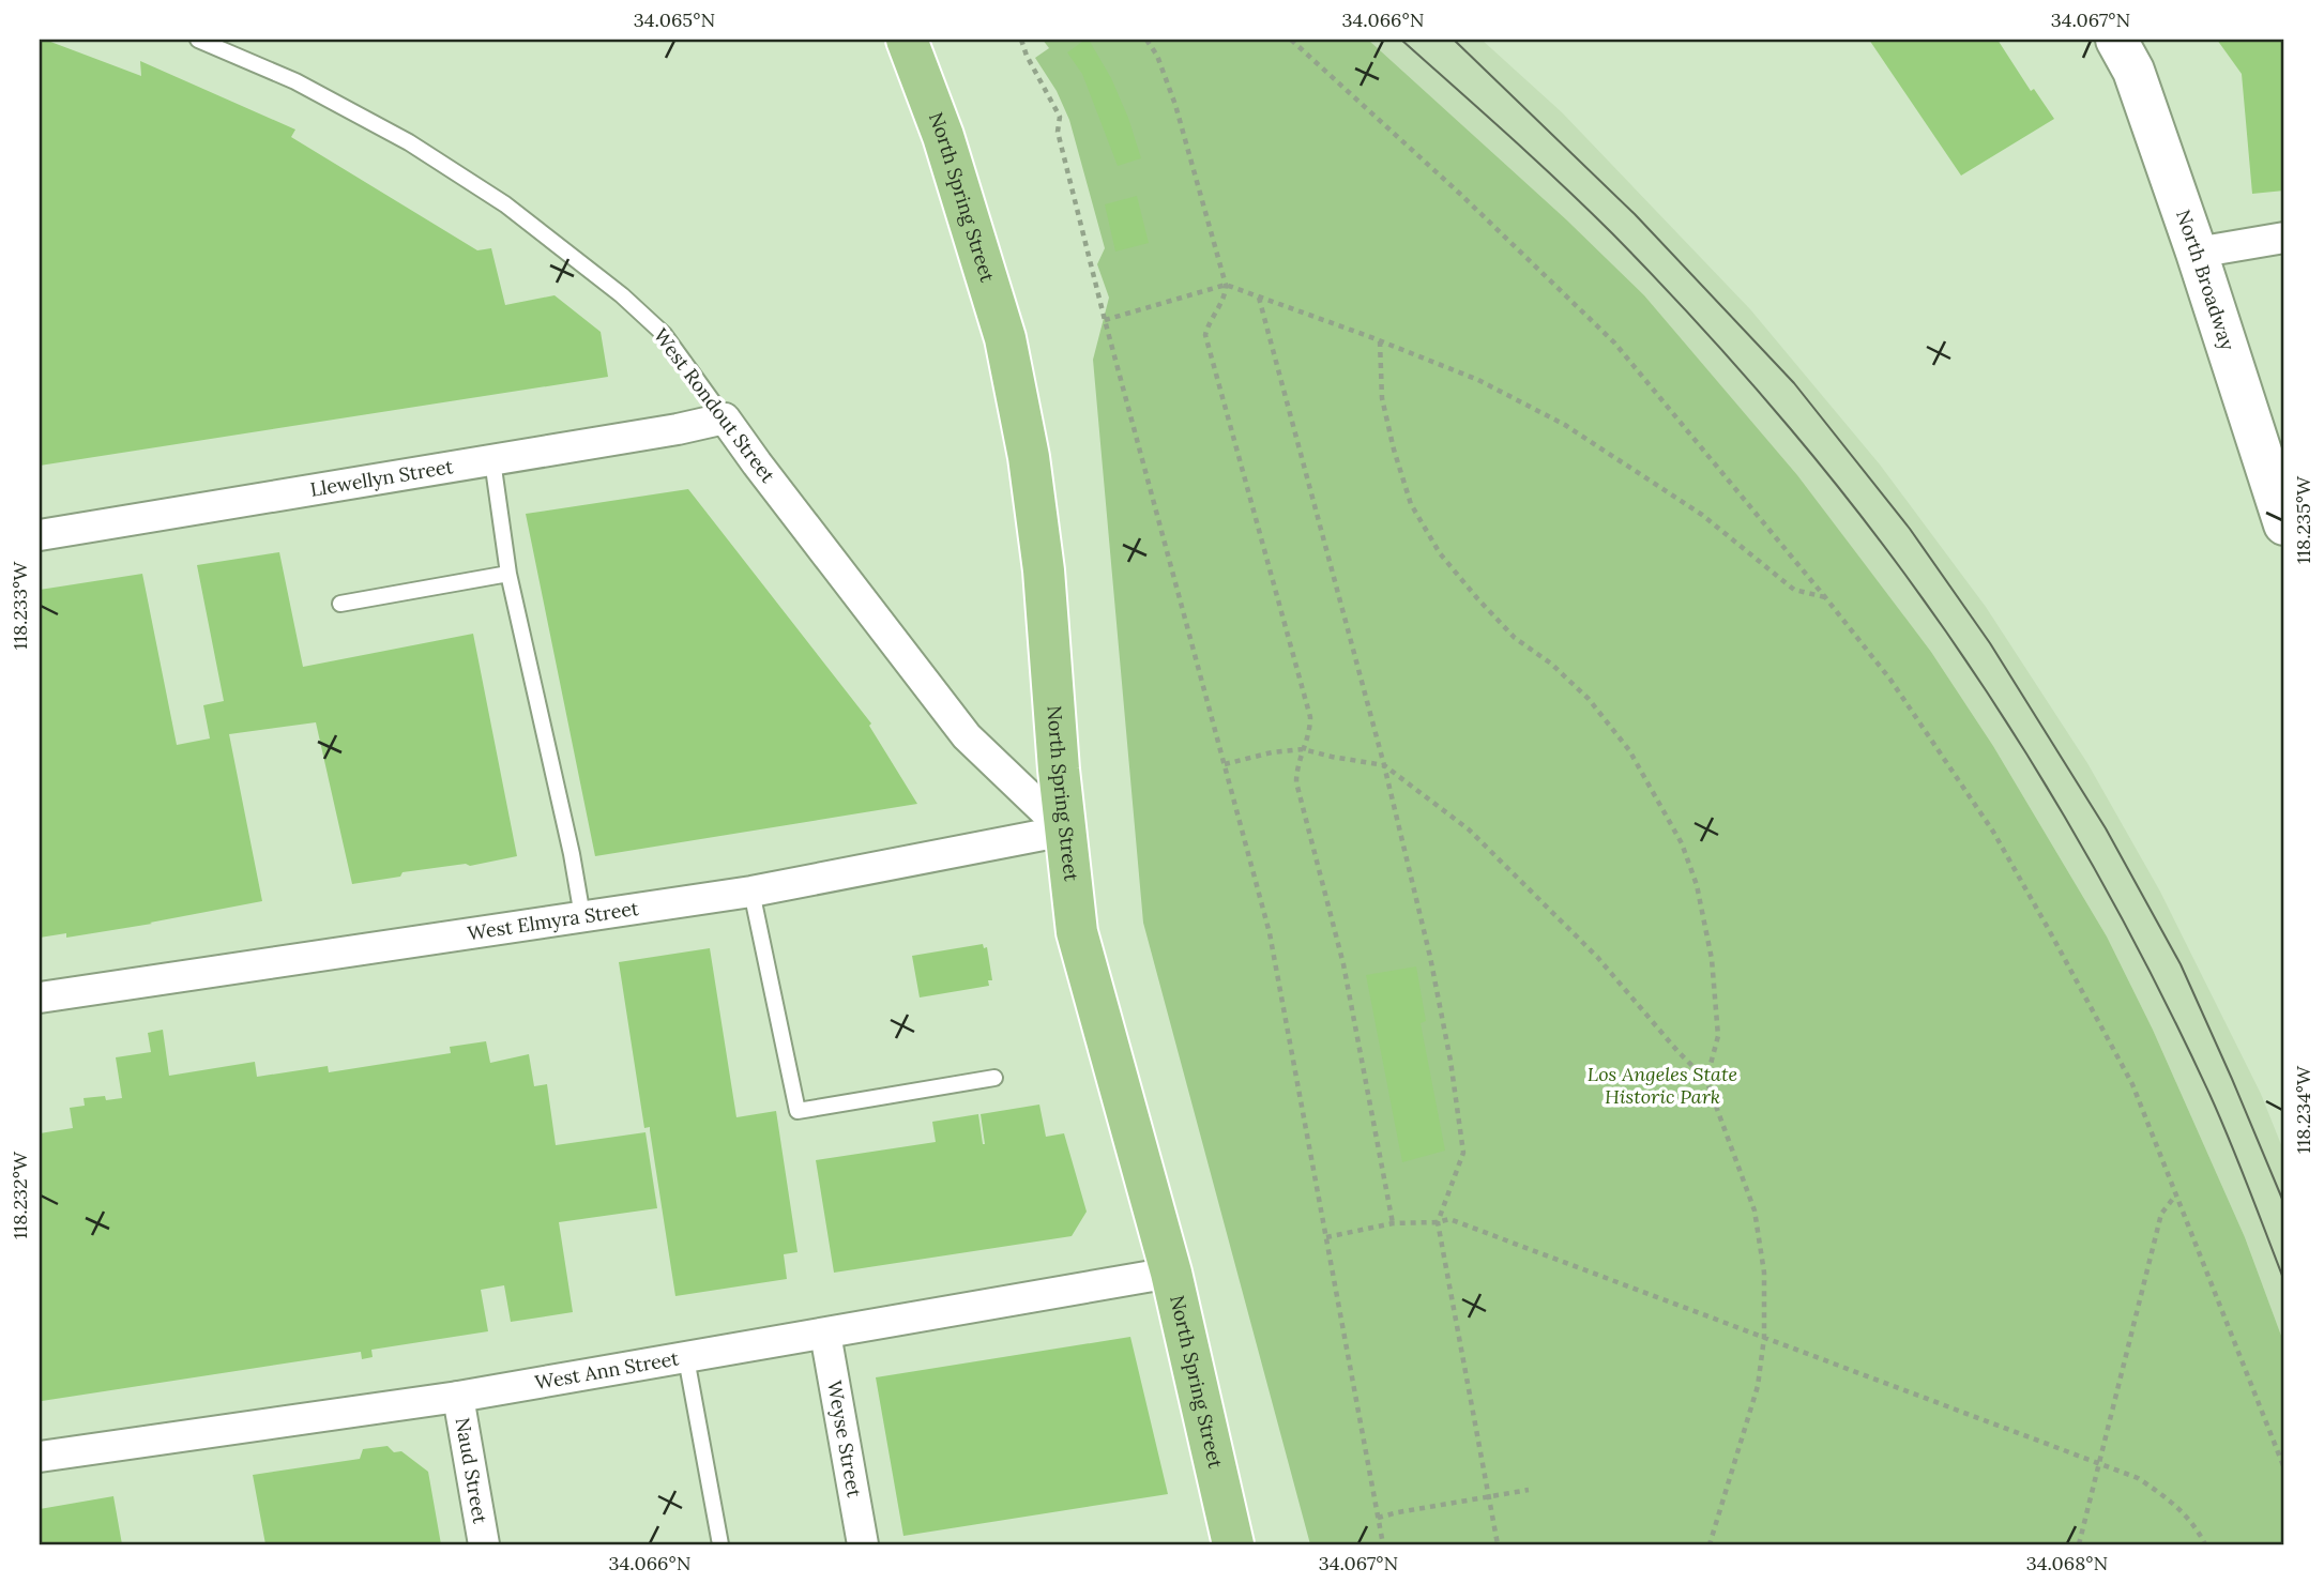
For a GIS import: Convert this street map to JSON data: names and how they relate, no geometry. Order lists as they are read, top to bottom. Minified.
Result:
{"streets":{"main road":["North Spring Street","North Broadway"],"street":["West Rondout Street","Llewellyn Street","West Elmyra Street","West Ann Street","Weyse Street","Naud Street"]},"crossings":[["North Spring Street","West Rondout Street"],["North Spring Street","West Elmyra Street"],["North Spring Street","West Ann Street"],["West Rondout Street","Llewellyn Street"],["West Rondout Street","West Elmyra Street"],["West Ann Street","Weyse Street"],["West Ann Street","Naud Street"]],"parks":["Los Angeles State Historic Park"],"coordinates":["34.065°N","34.066°N","34.067°N","118.235°W","118.233°W","118.234°W","118.232°W","34.068°N"]}
